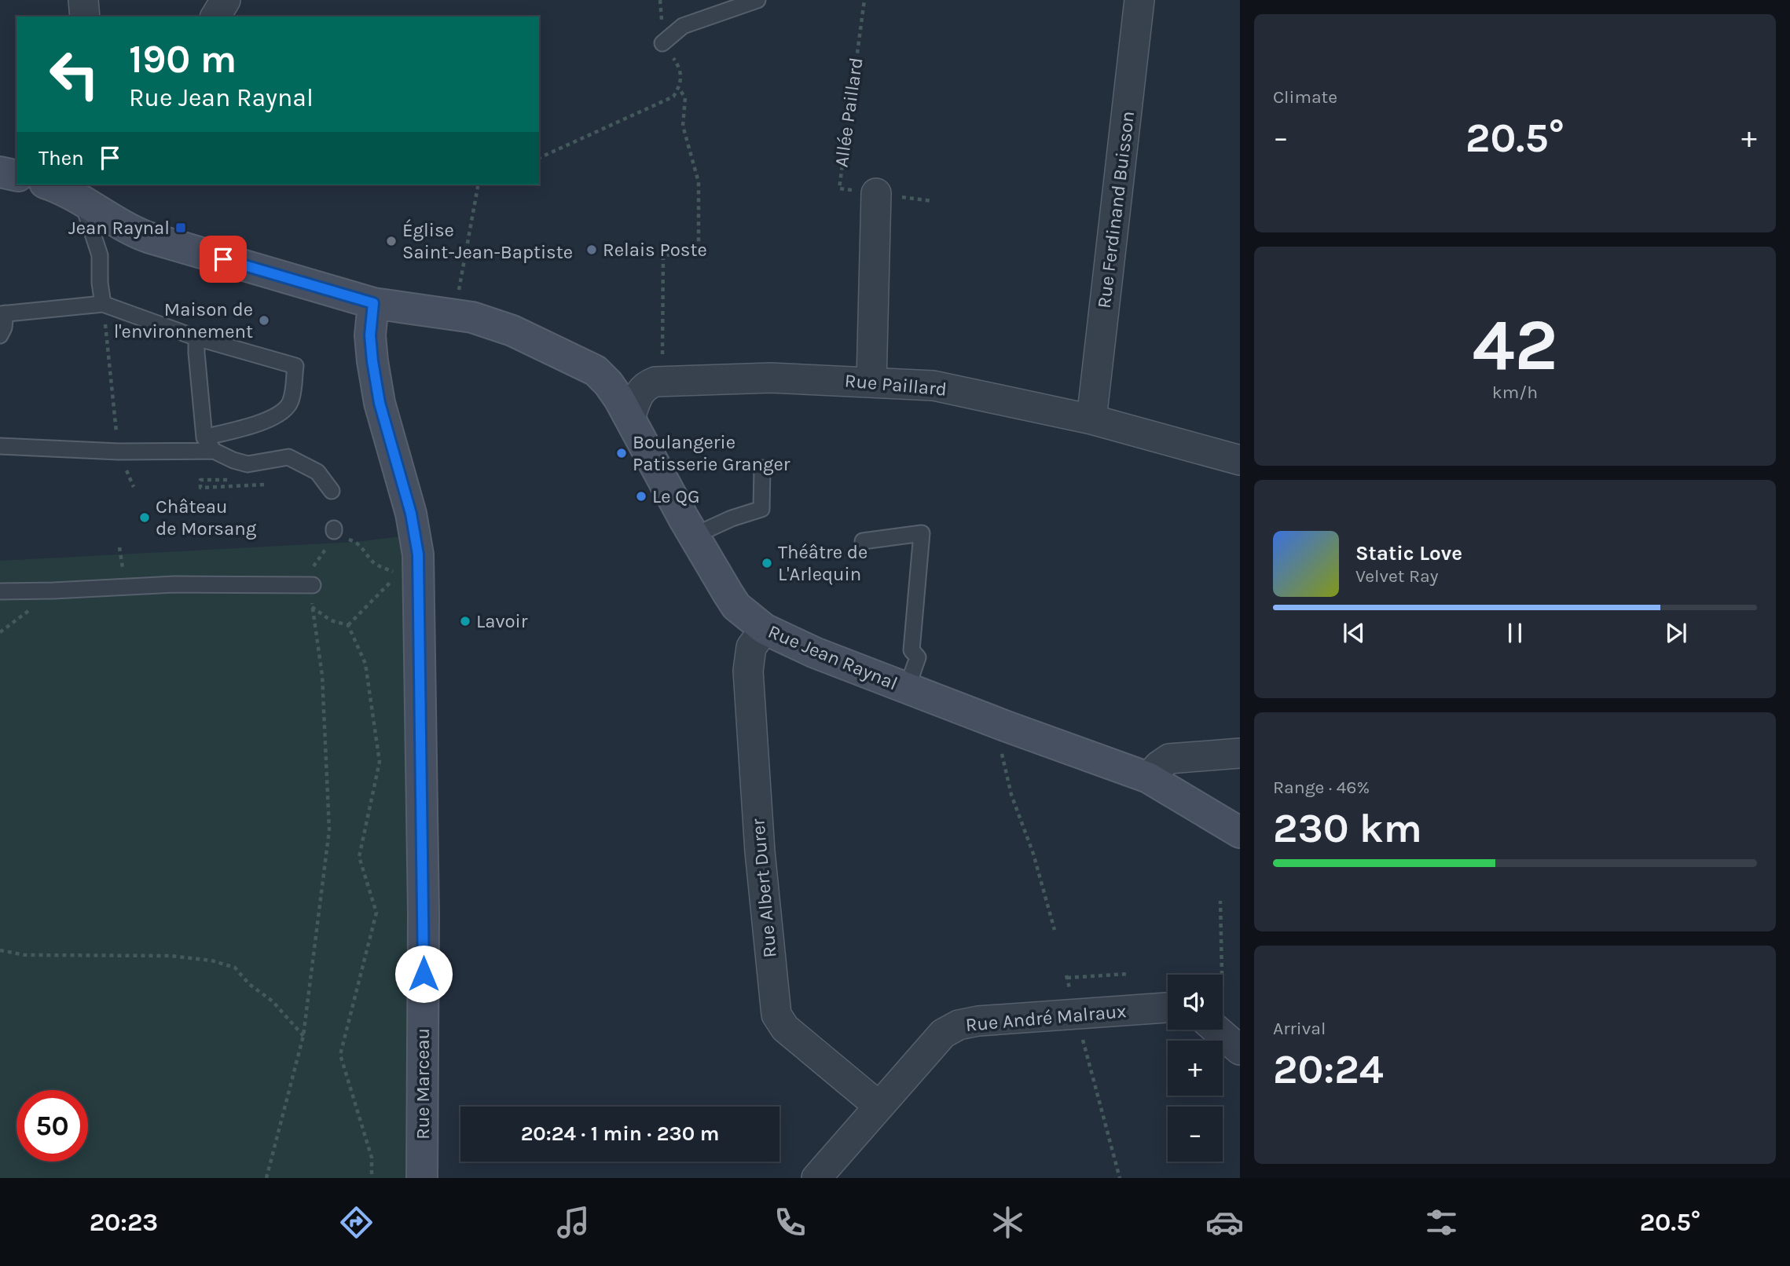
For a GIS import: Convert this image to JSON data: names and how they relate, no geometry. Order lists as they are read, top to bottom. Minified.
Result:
{"streets":{"main road":["Rue Jean Raynal","Rue Marceau"],"street":["Rue Ferdinand Buisson","Rue Paillard","Rue Albert Durer","Rue André Malraux"],"path":["Allée Paillard"]},"crossings":[["Rue Ferdinand Buisson","Rue Paillard"],["Rue Paillard","Rue Jean Raynal"],["Rue Jean Raynal","Rue Albert Durer"],["Rue Jean Raynal","Rue Marceau"],["Rue Albert Durer","Rue André Malraux"]],"places":{"transit":["Jean Raynal"],"other":["Église Saint-Jean-Baptiste","Relais Poste","Maison de l'environnement","Boulangerie Patisserie Granger","Le QG","Château de Morsang","Théâtre de L'Arlequin","Lavoir"]},"page":{"tile":["Climate",["42","km/h"],["Range · 46%","230 km"],["Arrival","20:24"]],"turn":["190 m","Rue Jean Raynal"],"heat":["−","20.5°","+"],"then":"Then","song":["Static Love","Velvet Ray"],"map_buttons":["+","−"],"limit":"50","trip":"20:24 · 1 min · 230 m","tabs":["20:23","20.5°"]}}
